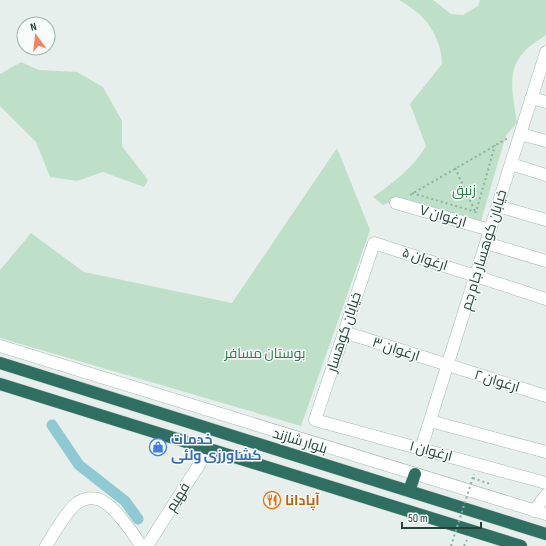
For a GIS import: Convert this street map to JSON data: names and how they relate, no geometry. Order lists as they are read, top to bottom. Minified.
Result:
{"streets":{"highway":["بلوار شازند"],"street":["ارغوان ۷","خیابان کوهسار جام جم","ارغوان ۵","خیابان کوهسار","ارغوان ۳","ارغوان ۲","ارغوان ۱","فهیم"]},"crossings":[["ارغوان ۷","خیابان کوهسار جام جم"],["خیابان کوهسار جام جم","ارغوان ۵"],["خیابان کوهسار جام جم","ارغوان ۳"],["خیابان کوهسار جام جم","ارغوان ۲"],["خیابان کوهسار جام جم","ارغوان ۱"],["ارغوان ۵","خیابان کوهسار"],["خیابان کوهسار","ارغوان ۳"],["خیابان کوهسار","ارغوان ۱"],["ارغوان ۳","ارغوان ۲"]],"parks":["زنبق","بوستان مسافر"],"places":{"shop":["خدمات کشاورزی ولئی"],"restaurant":["آپادانا"]},"scale_bar":"50 m","north":"top"}
